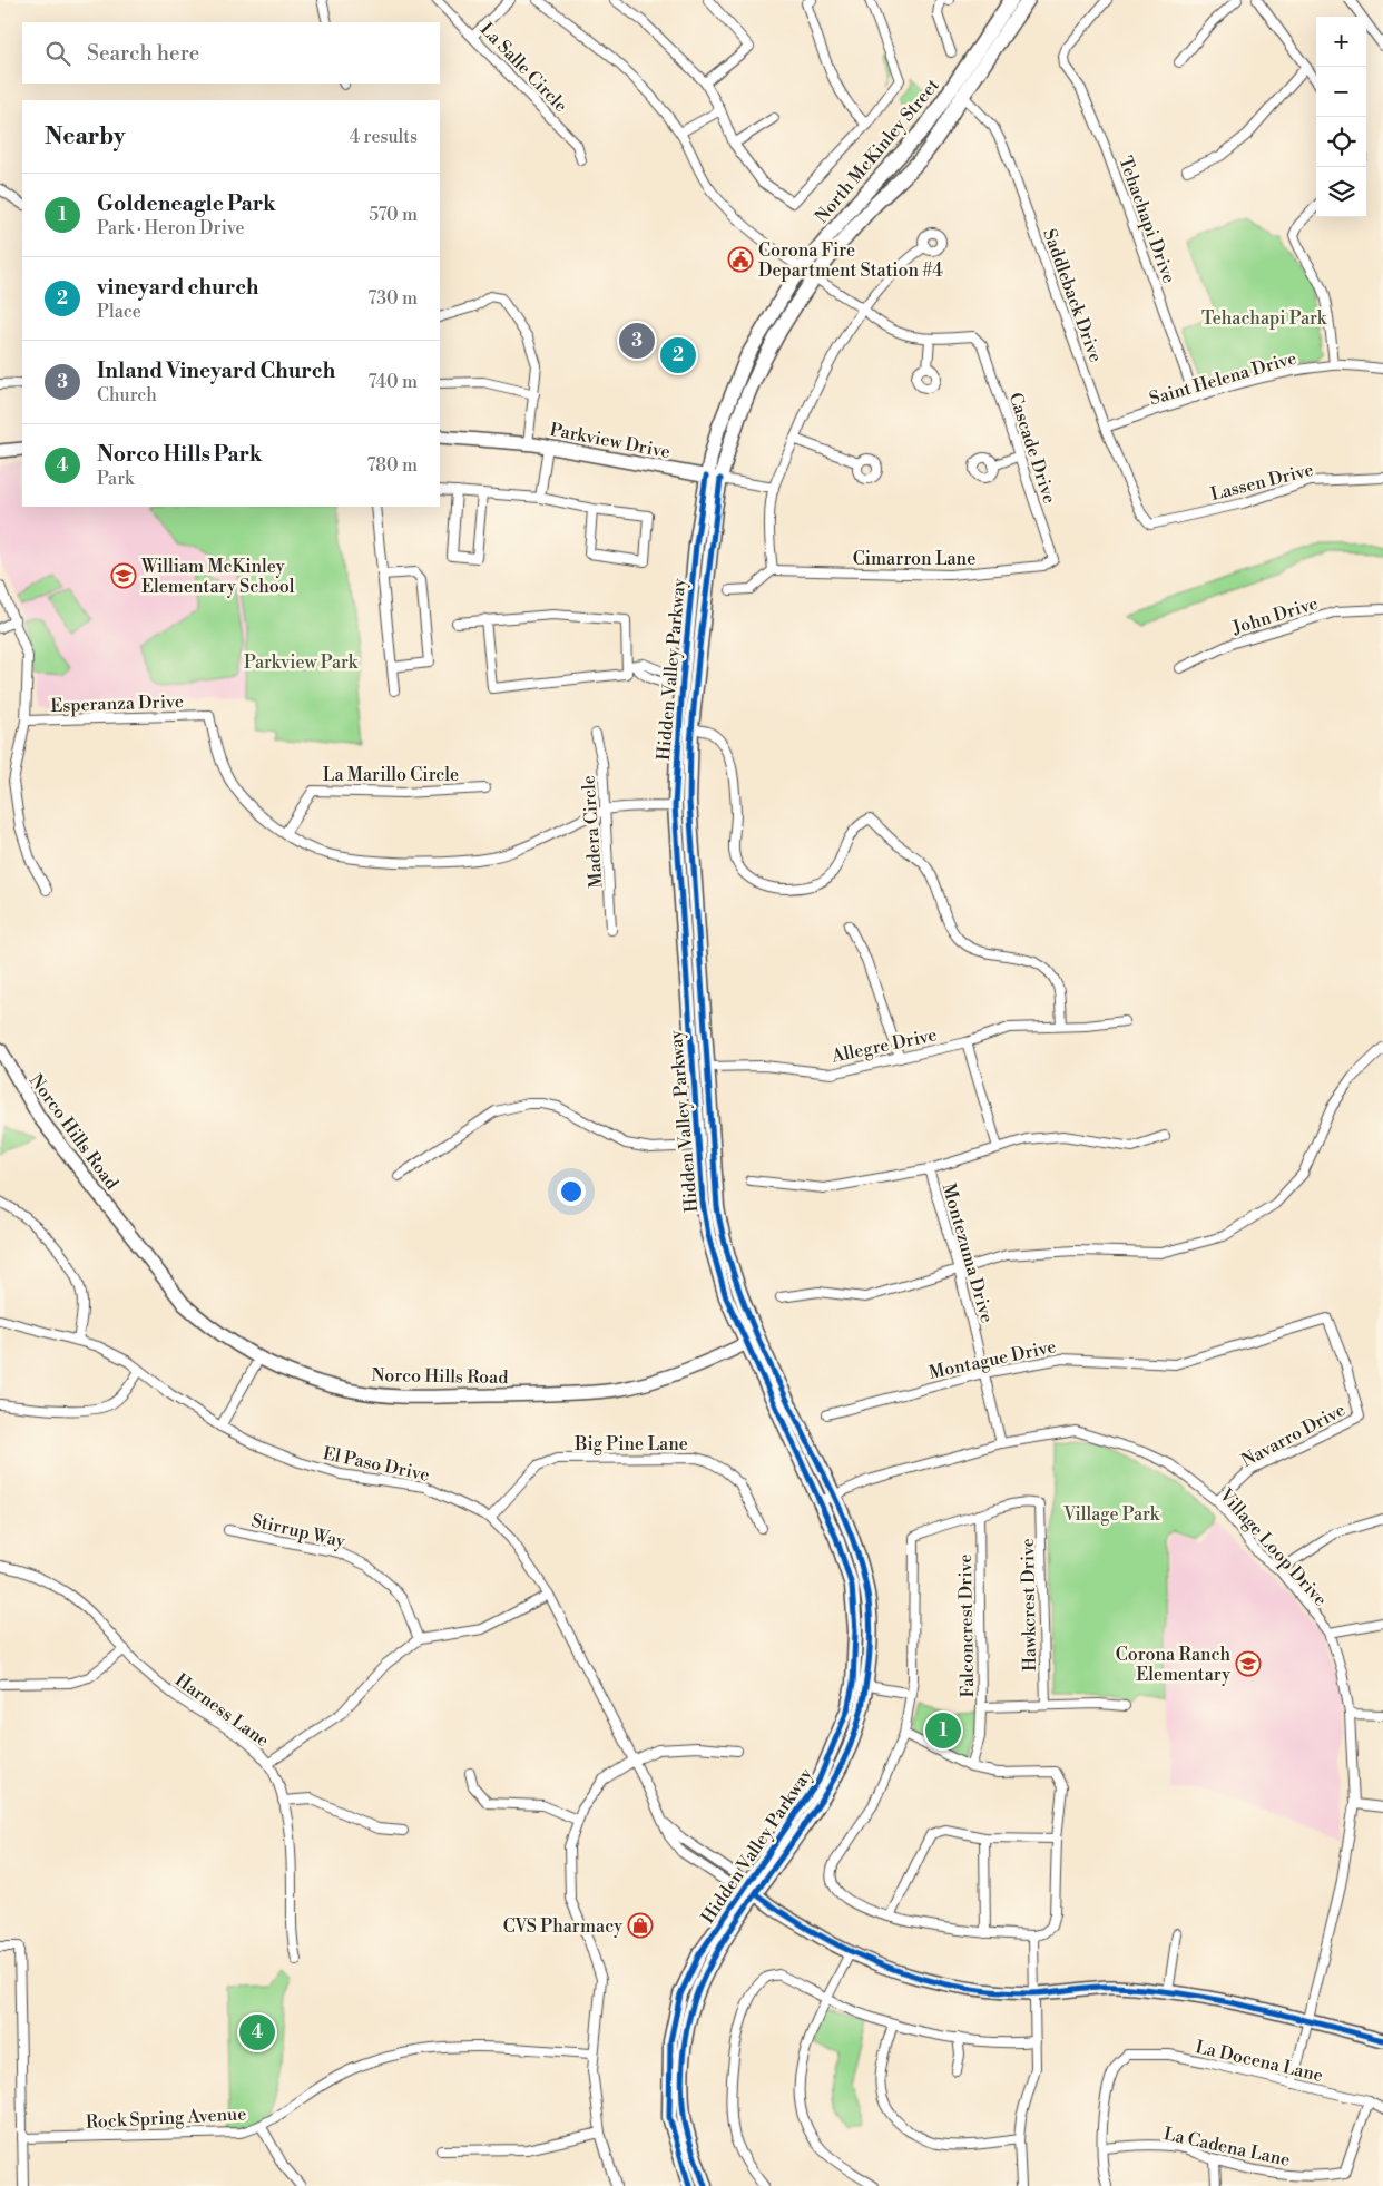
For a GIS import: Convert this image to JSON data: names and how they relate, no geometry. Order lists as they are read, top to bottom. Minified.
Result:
{"streets":{"main road":["North McKinley Street","Hidden Valley Parkway"],"street":["La Salle Circle","Tehachapi Drive","Saddleback Drive","Saint Helena Drive","Parkview Drive","Cascade Drive","Lassen Drive","Cimarron Lane","John Drive","Esperanza Drive","La Marillo Circle","Madera Circle","Allegre Drive","Norco Hills Road","Montezuma Drive","Montague Drive","Navarro Drive","Big Pine Lane","El Paso Drive","Stirrup Way","Village Loop Drive","Hawkcrest Drive","Falconcrest Drive","Harness Lane","La Docena Lane","Rock Spring Avenue","La Cadena Lane"]},"crossings":[["North McKinley Street","Saddleback Drive"],["North McKinley Street","Parkview Drive"],["North McKinley Street","Hidden Valley Parkway"],["Tehachapi Drive","Saint Helena Drive"],["Saddleback Drive","Saint Helena Drive"],["Saddleback Drive","Lassen Drive"],["Parkview Drive","Hidden Valley Parkway"],["Cascade Drive","Cimarron Lane"],["Hidden Valley Parkway","Allegre Drive"],["Hidden Valley Parkway","Norco Hills Road"],["Hidden Valley Parkway","El Paso Drive"],["Hidden Valley Parkway","Village Loop Drive"],["Esperanza Drive","La Marillo Circle"],["Montezuma Drive","Montague Drive"],["Montezuma Drive","Village Loop Drive"],["Montague Drive","Navarro Drive"],["Navarro Drive","Village Loop Drive"],["Big Pine Lane","El Paso Drive"],["Village Loop Drive","La Docena Lane"],["Hawkcrest Drive","Falconcrest Drive"],["La Docena Lane","La Cadena Lane"]],"parks":["Tehachapi Park","Parkview Park","Village Park"],"places":{"public building":["Corona Fire Department Station #4"],"school or university":["William McKinley Elementary School","Corona Ranch Elementary"],"shop":["CVS Pharmacy"]},"page":{"map_buttons":["+","−"],"search":"Search here","heading":["Nearby","4 results"],"list":[{"mark":"1","name":"Goldeneagle Park","note":"Park · Heron Drive","value":"570 m"},{"mark":"2","name":"vineyard church","note":"Place","value":"730 m"},{"mark":"3","name":"Inland Vineyard Church","note":"Church","value":"740 m"},{"mark":"4","name":"Norco Hills Park","note":"Park","value":"780 m"}],"pins":["3","2","1","4"]}}
